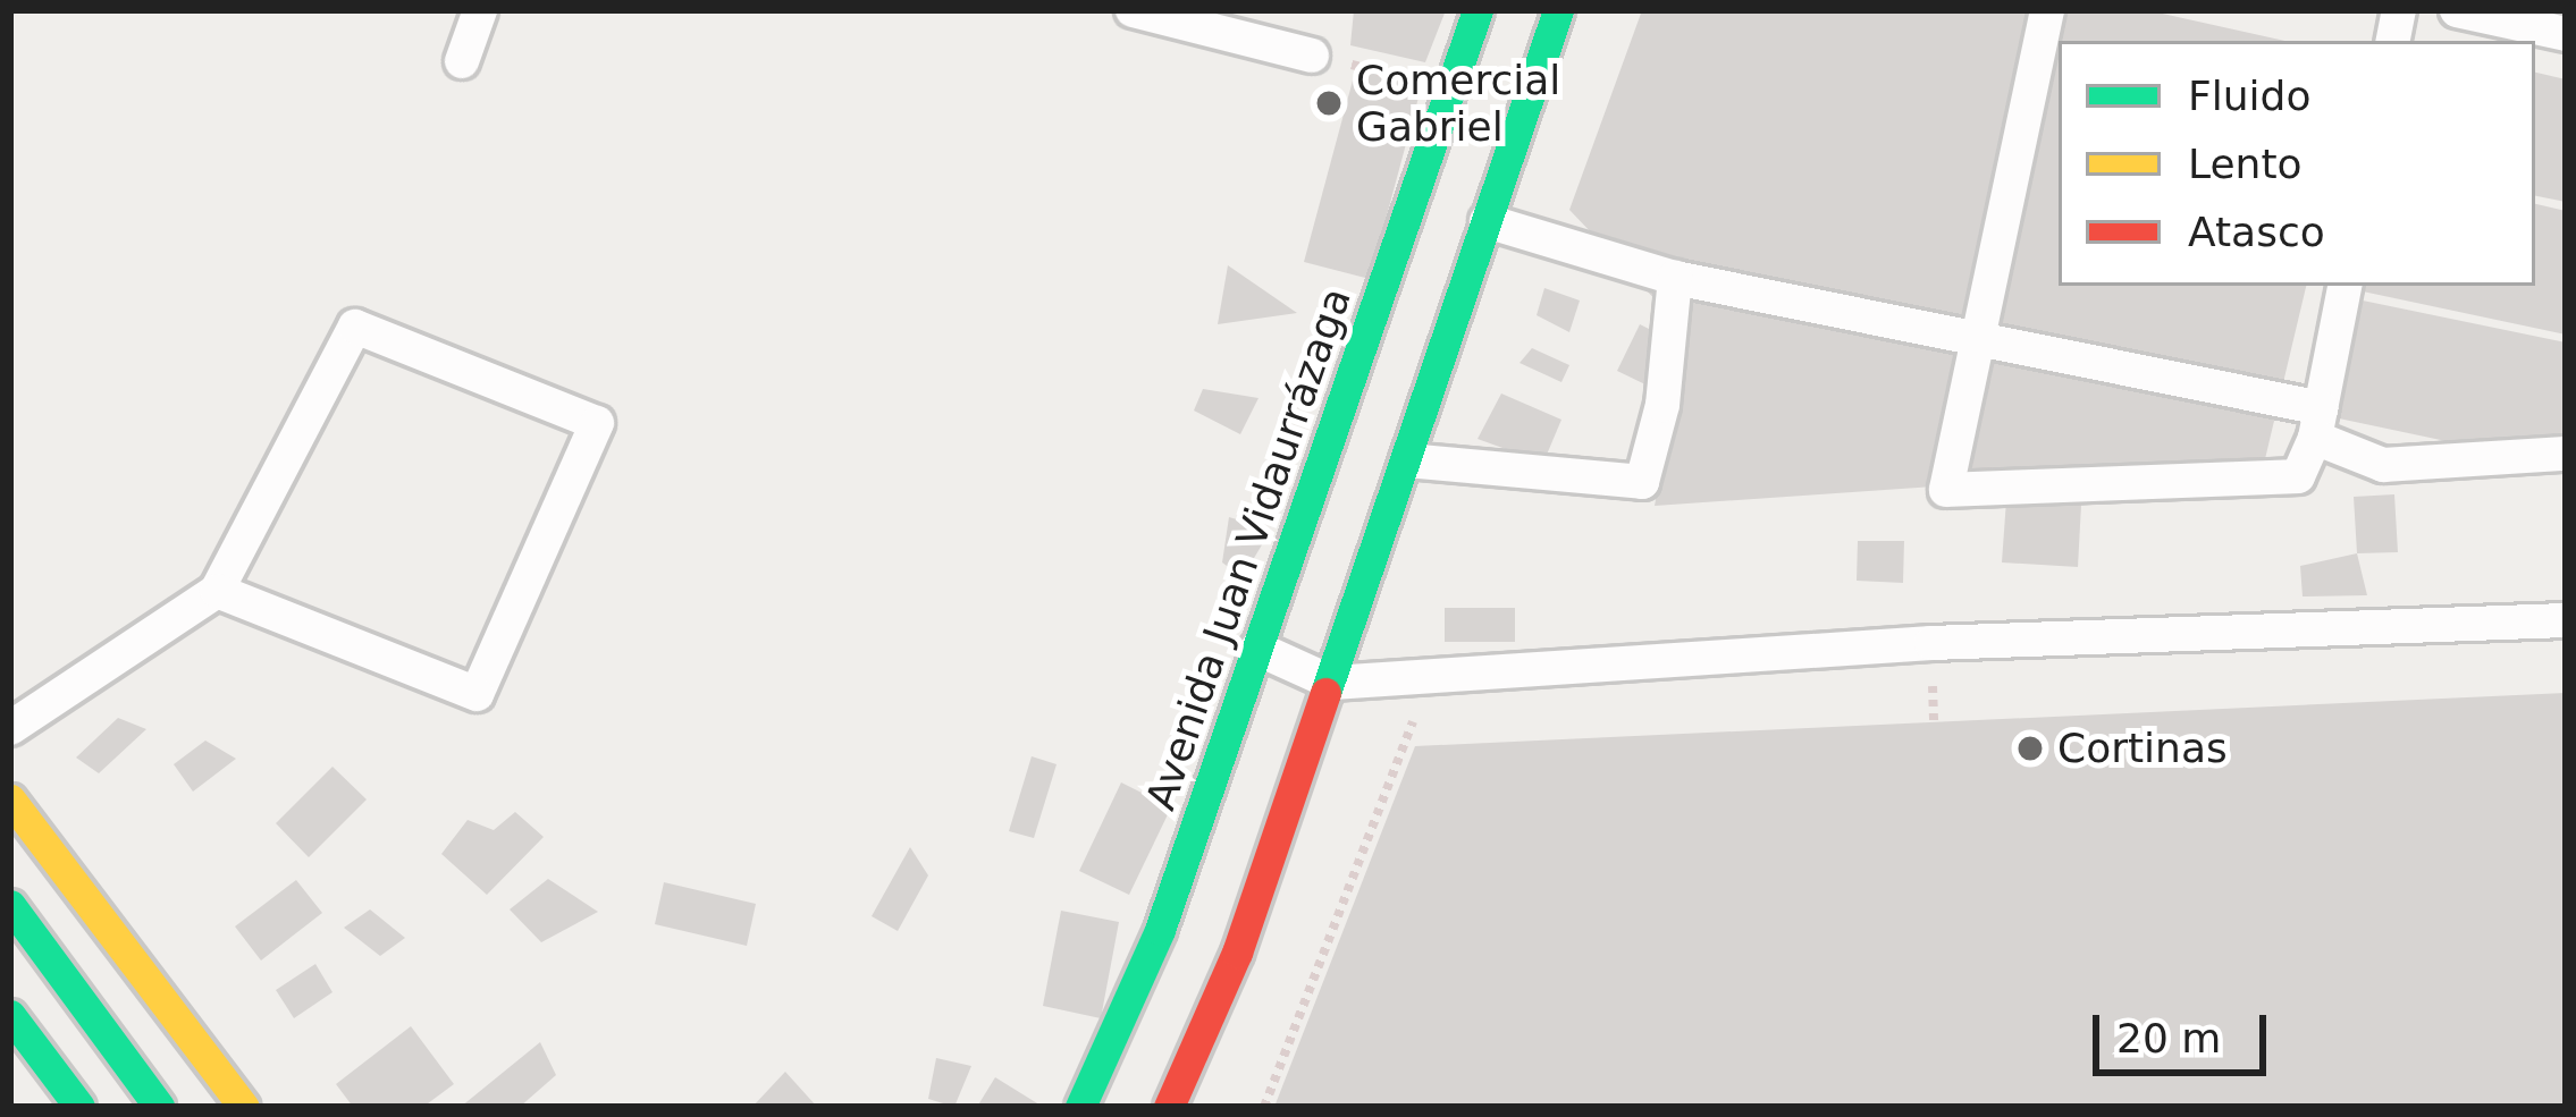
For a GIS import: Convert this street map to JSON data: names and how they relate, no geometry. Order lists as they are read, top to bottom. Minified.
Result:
{"streets":{"main road":["Avenida Juan Vidaurrázaga"]},"places":["Comercial Gabriel","Cortinas"],"legend":["Fluido","Lento","Atasco"],"scale_bar":"20 m"}
